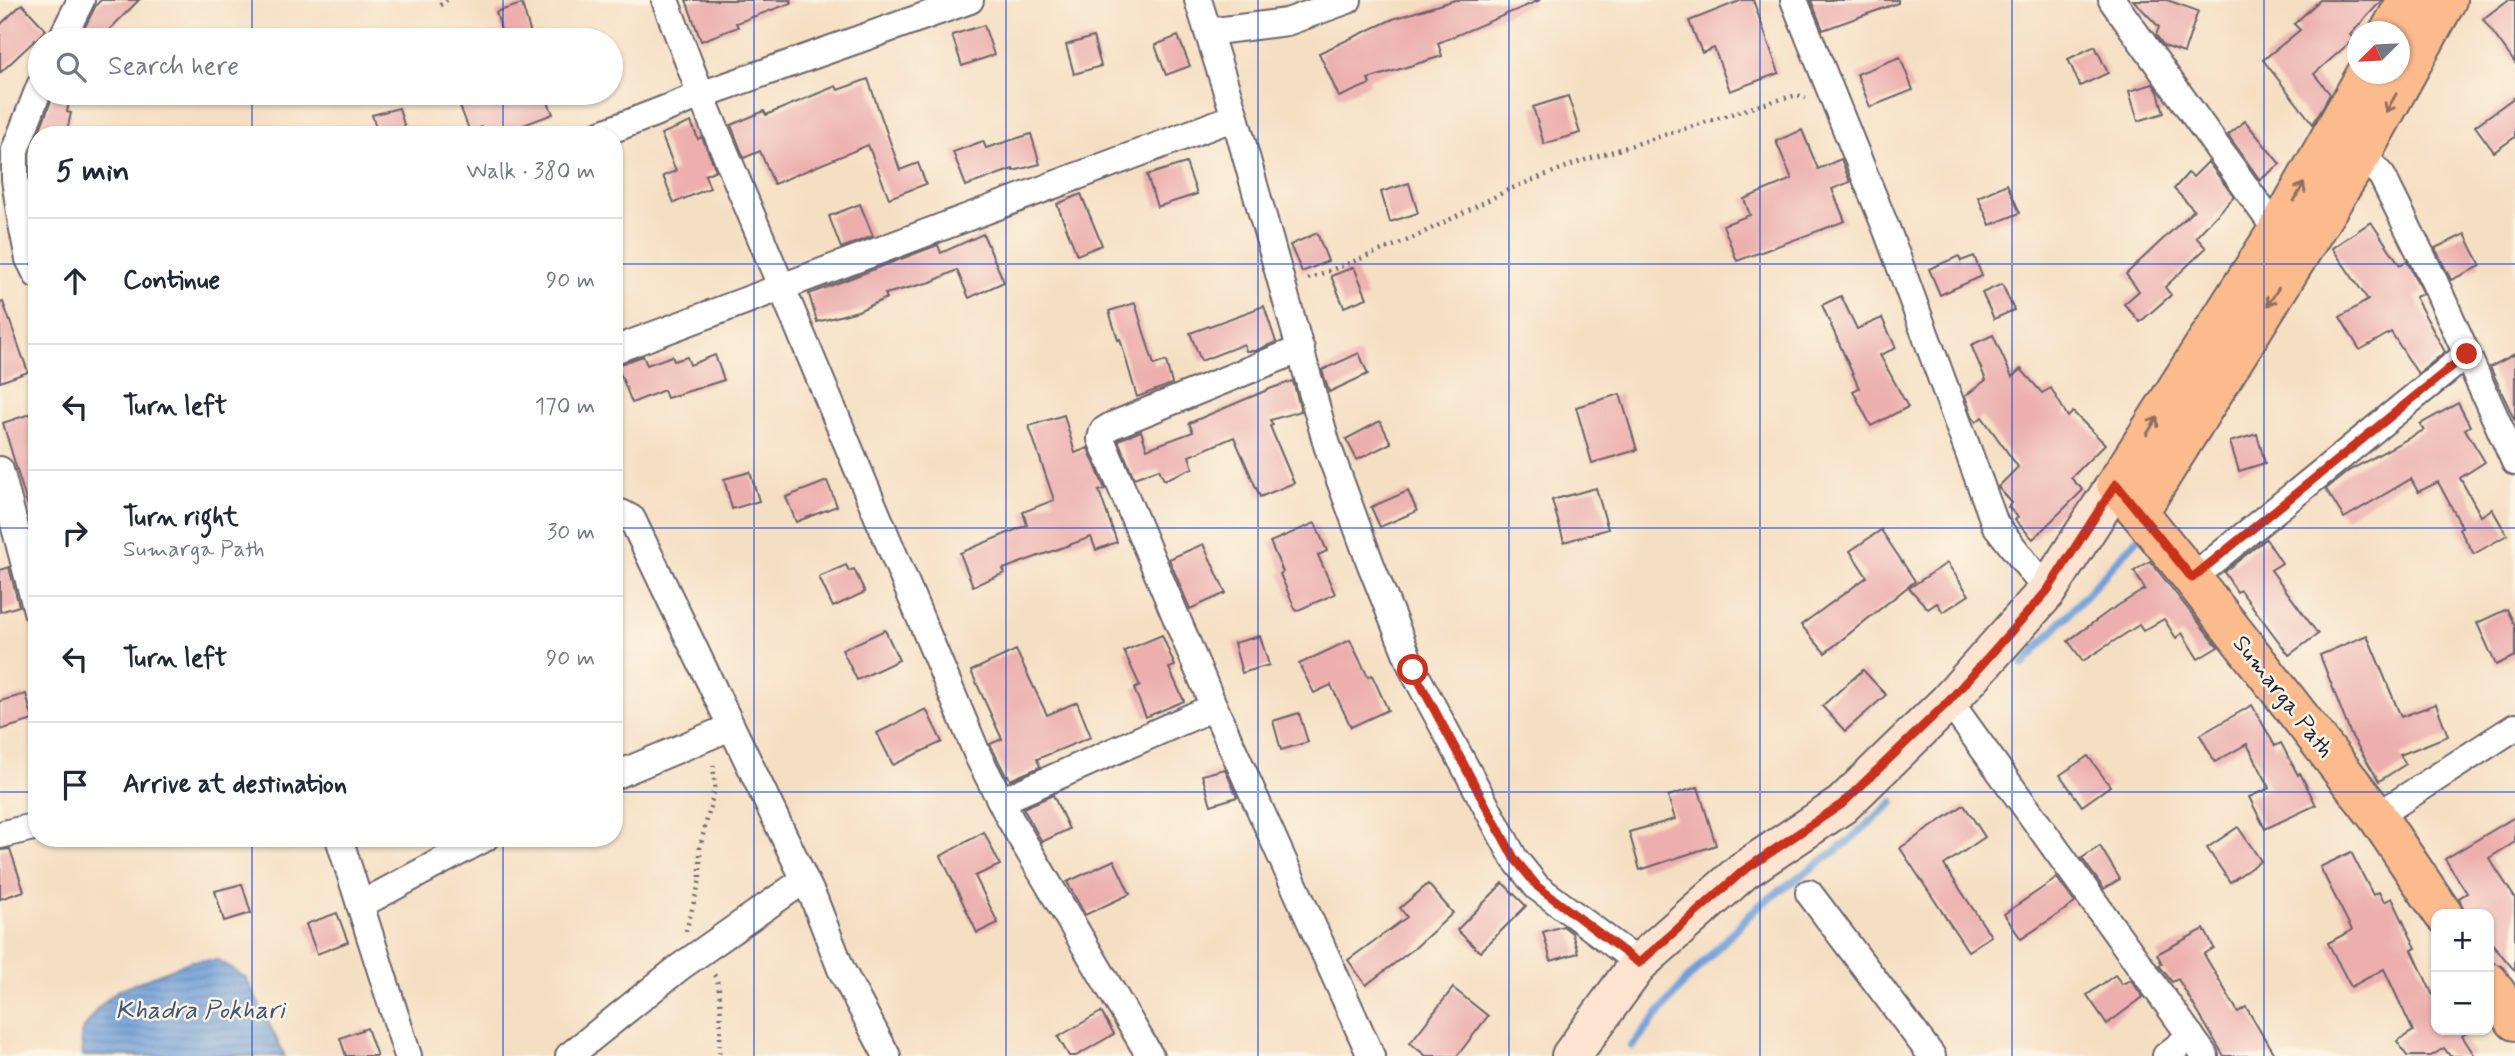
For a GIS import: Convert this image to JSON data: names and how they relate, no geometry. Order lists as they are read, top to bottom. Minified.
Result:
{"streets":{"main road":["Sumarga Path"]},"water":["Khadra Pokhari"],"north":"bottom left","page":{"search":"Search here","heading":["5 min","Walk · 380 m"],"list":[["Continue","90 m"],["Turn left","170 m"],["Turn right","Sumarga Path","30 m"],["Turn left","90 m"],"Arrive at destination"],"map_buttons":["+","−"]}}
